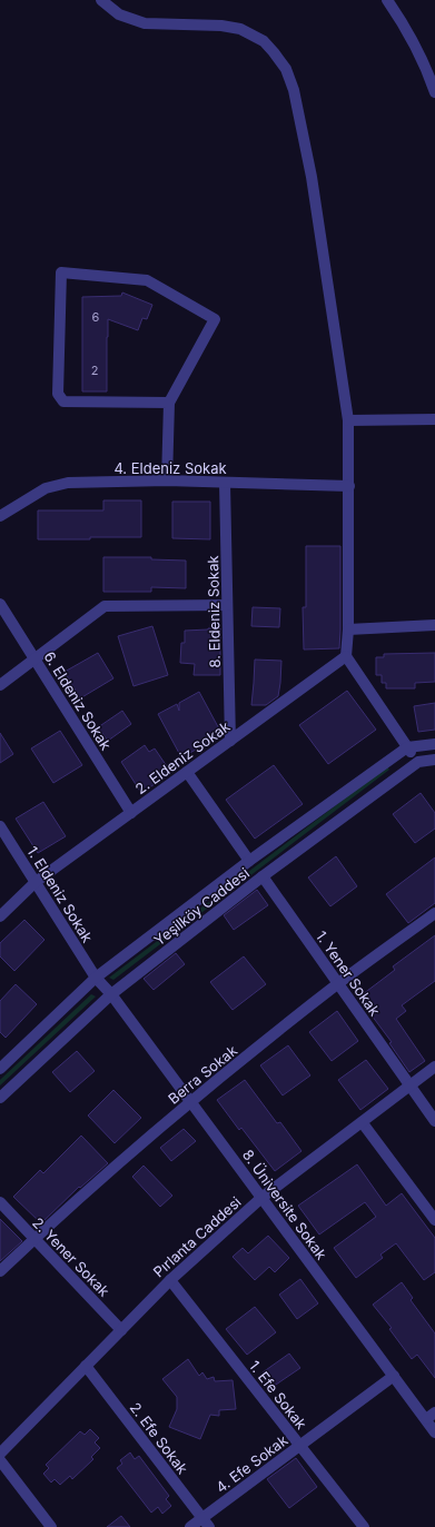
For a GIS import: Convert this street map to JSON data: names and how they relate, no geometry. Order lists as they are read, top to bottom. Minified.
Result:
{"streets":{"street":["4. Eldeniz Sokak","8. Eldeniz Sokak","6. Eldeniz Sokak","2. Eldeniz Sokak","1. Eldeniz Sokak","Yeşilköy Caddesi","1. Yener Sokak","Berra Sokak","8. Üniversite Sokak","Pırlanta Caddesi","2. Yener Sokak","1. Efe Sokak","2. Efe Sokak","4. Efe Sokak"]},"crossings":[["4. Eldeniz Sokak","8. Eldeniz Sokak"],["8. Eldeniz Sokak","2. Eldeniz Sokak"],["6. Eldeniz Sokak","2. Eldeniz Sokak"],["2. Eldeniz Sokak","1. Eldeniz Sokak"],["1. Eldeniz Sokak","Yeşilköy Caddesi"],["1. Eldeniz Sokak","8. Üniversite Sokak"],["Yeşilköy Caddesi","1. Yener Sokak"],["Yeşilköy Caddesi","8. Üniversite Sokak"],["1. Yener Sokak","Berra Sokak"],["1. Yener Sokak","Pırlanta Caddesi"],["Berra Sokak","8. Üniversite Sokak"],["Berra Sokak","2. Yener Sokak"],["8. Üniversite Sokak","Pırlanta Caddesi"],["8. Üniversite Sokak","4. Efe Sokak"],["Pırlanta Caddesi","2. Yener Sokak"],["Pırlanta Caddesi","1. Efe Sokak"],["Pırlanta Caddesi","2. Efe Sokak"],["1. Efe Sokak","4. Efe Sokak"],["2. Efe Sokak","4. Efe Sokak"]],"house_numbers":["6","2"]}
